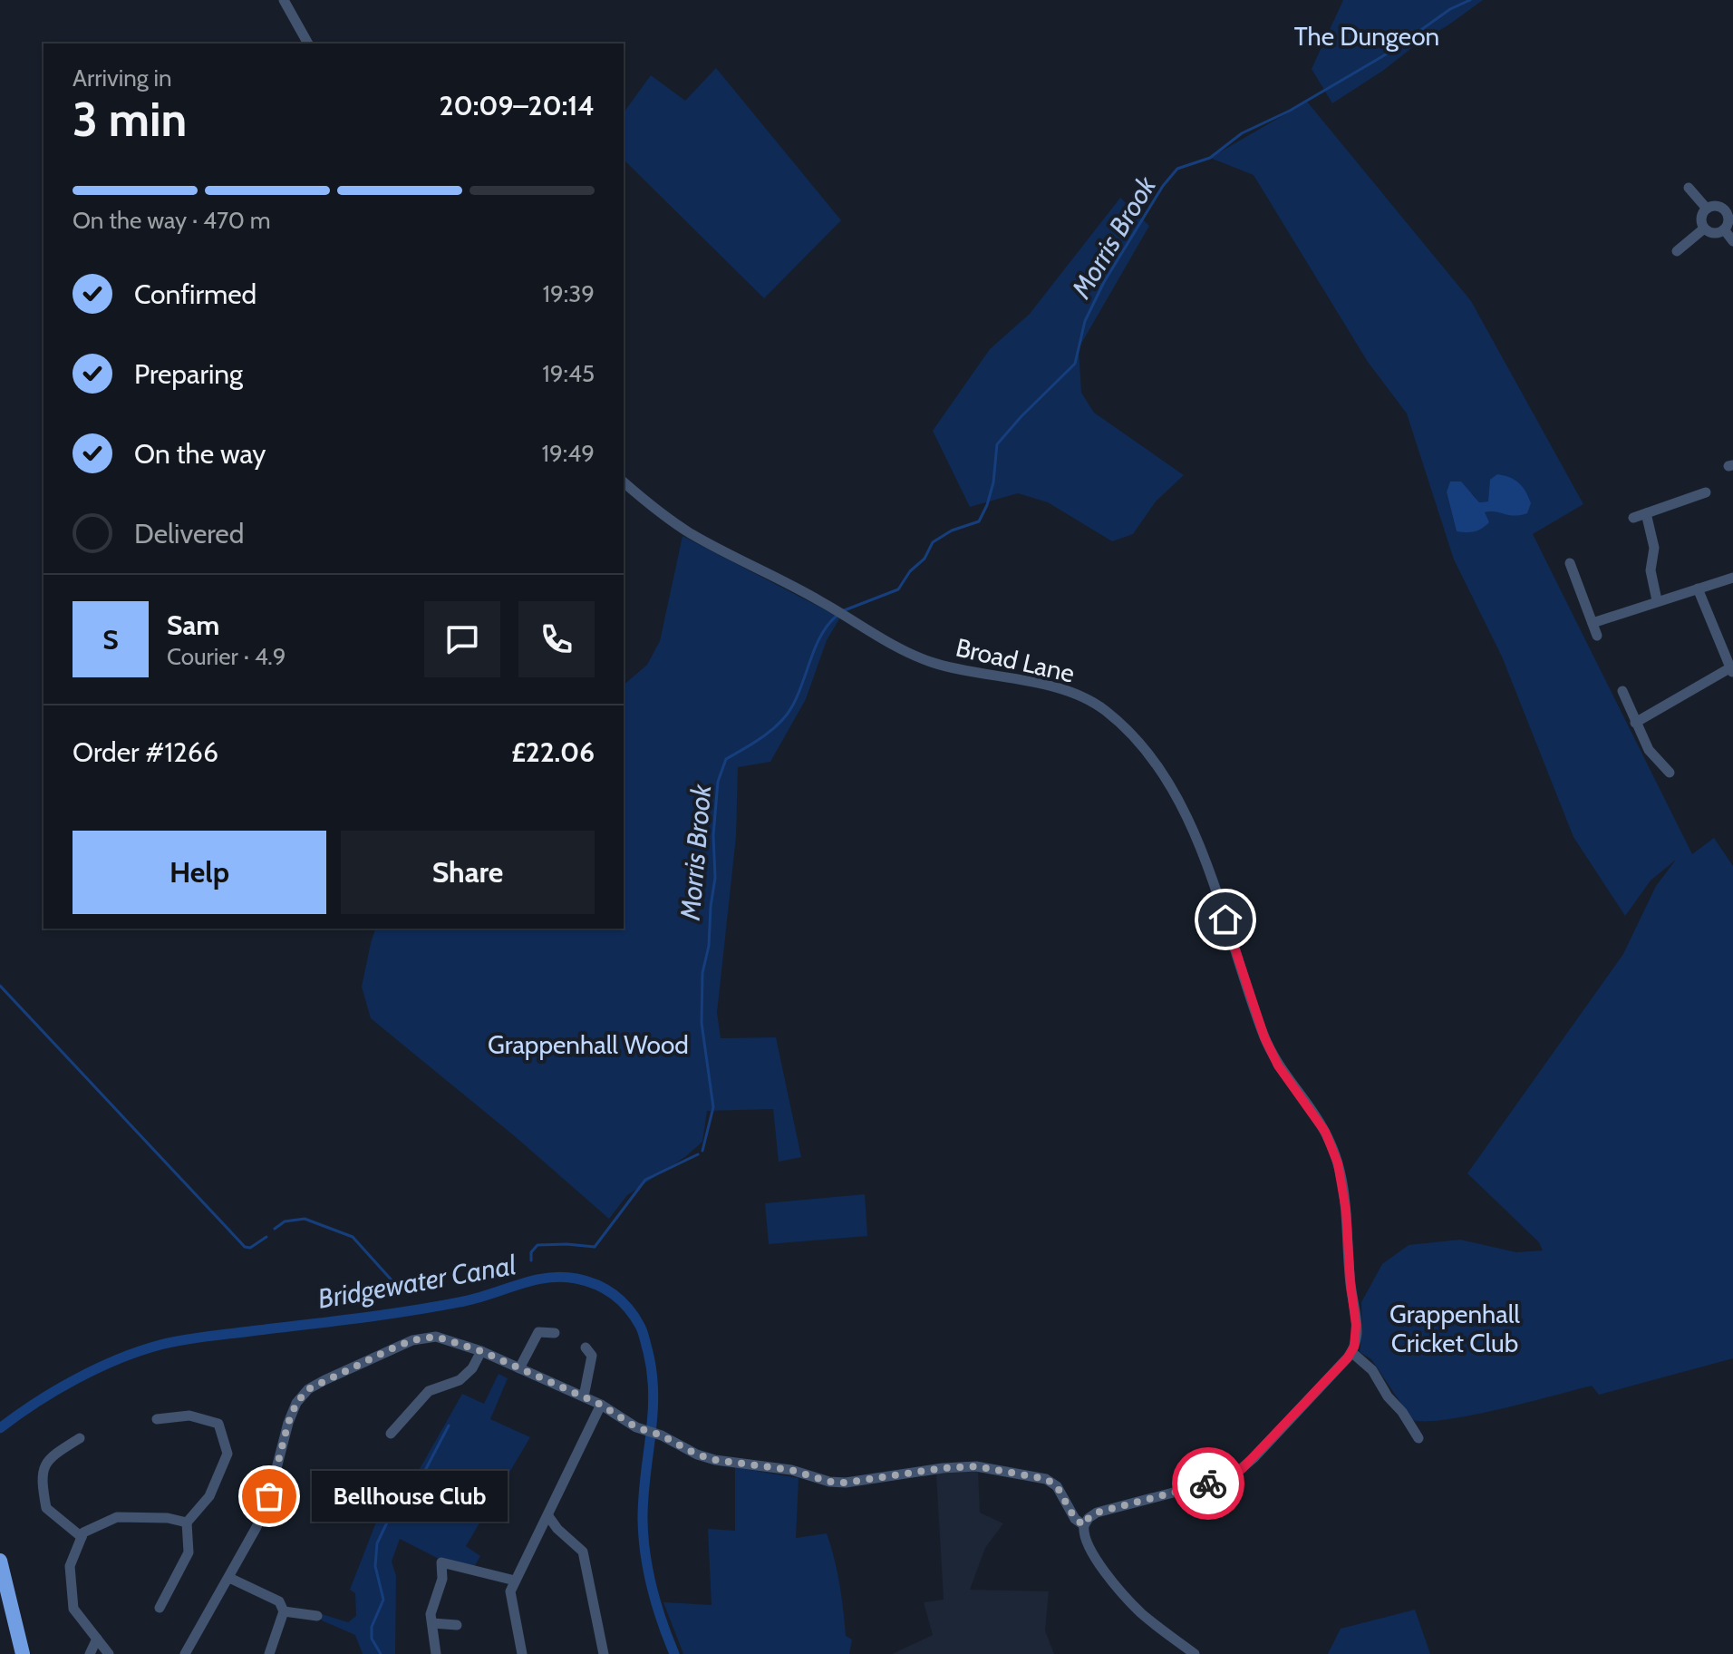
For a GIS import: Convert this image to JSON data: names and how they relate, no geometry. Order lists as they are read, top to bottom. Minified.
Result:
{"streets":{"street":["Broad Lane"]},"water":["Morris Brook","Bridgewater Canal"],"parks":["The Dungeon","Grappenhall Wood","Grappenhall Cricket Club"],"places":["Bellhouse Club"],"page":{"heading":["3 min","Arriving in","20:09–20:14"],"panel":["Sam","Courier · 4.9","Order #1266","£22.06"],"bar":"On the way · 470 m","list":[["Confirmed","19:39"],["Preparing","19:45"],["On the way","19:49"],"Delivered"],"round":"S","buttons":["Help","Share"],"bubble":"Bellhouse Club"}}
